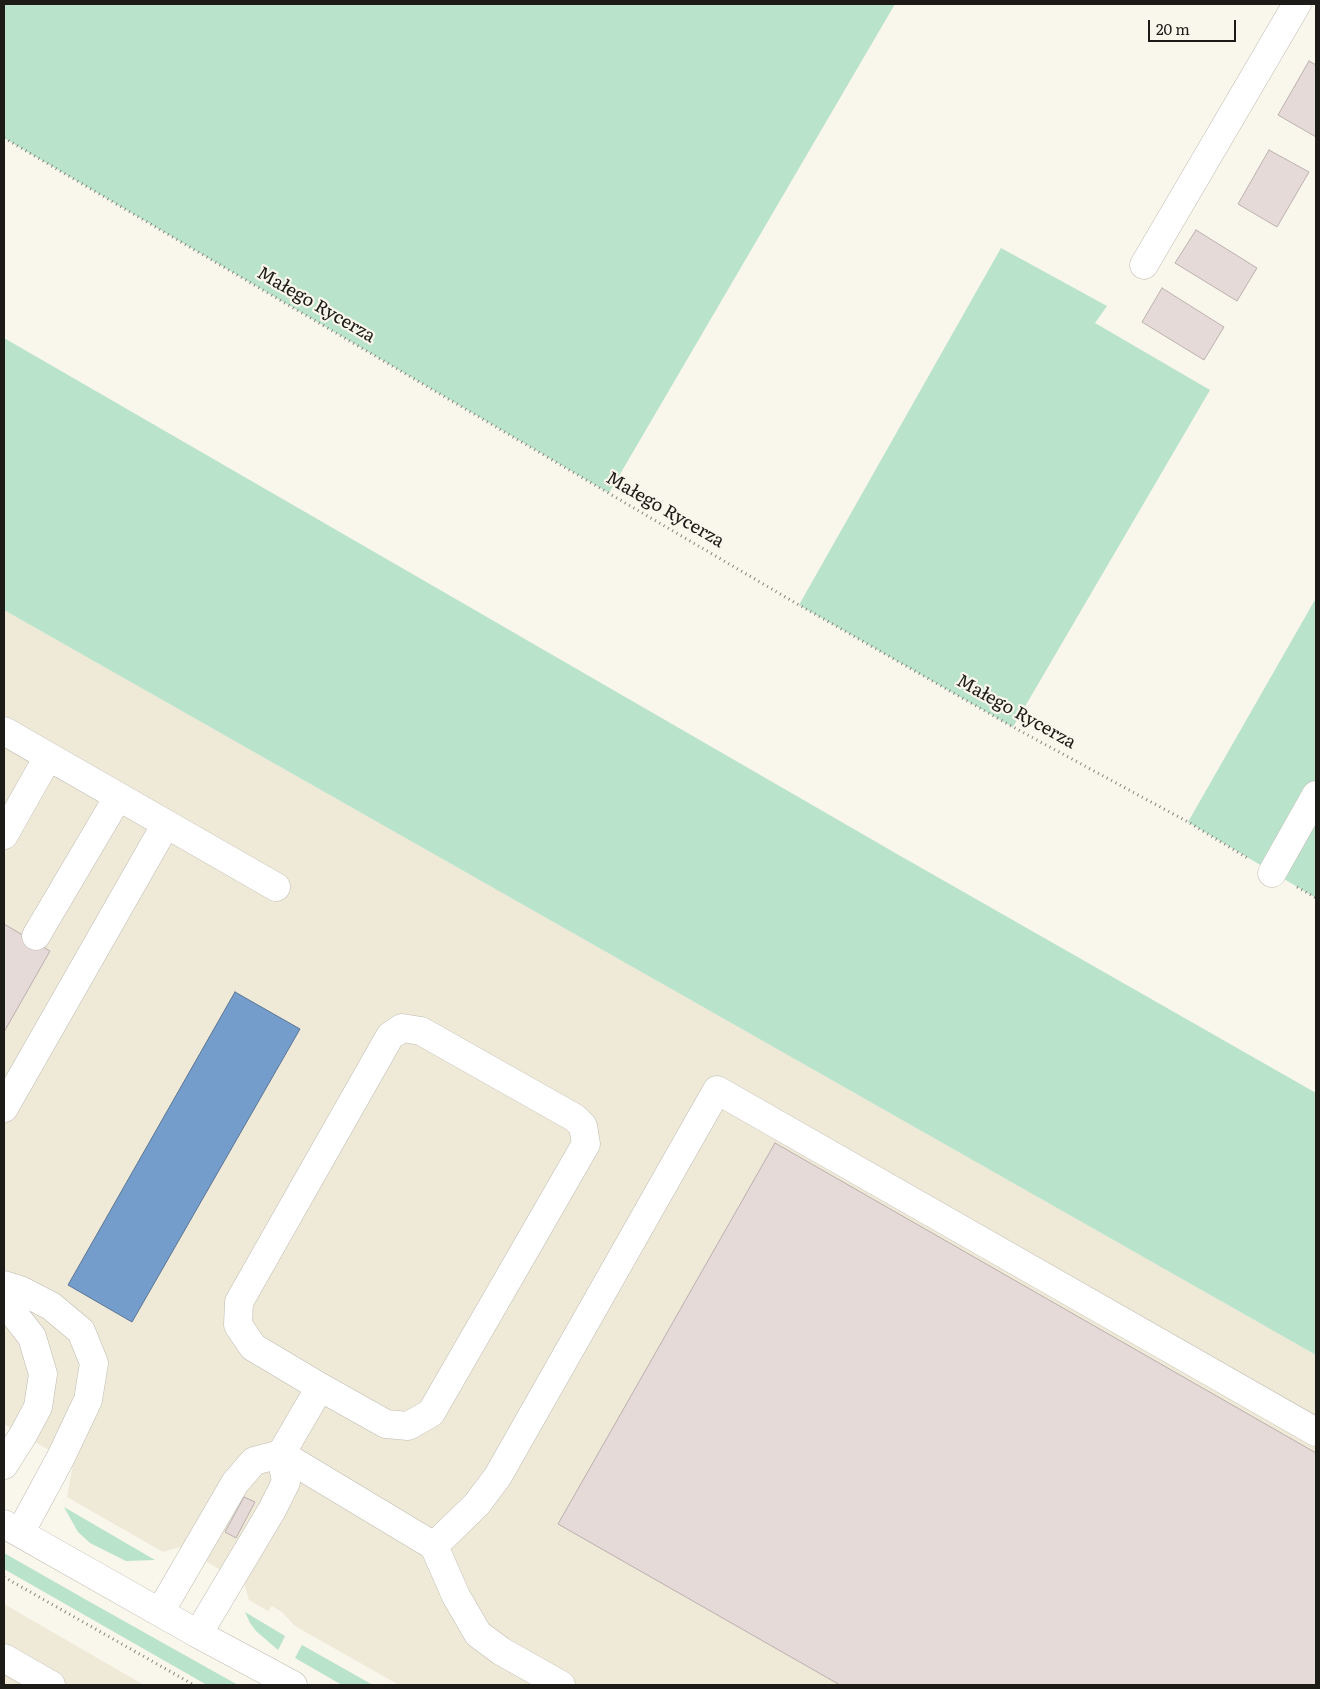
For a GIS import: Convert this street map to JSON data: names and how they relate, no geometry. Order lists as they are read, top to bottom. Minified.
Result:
{"streets":{"path":["Małego Rycerza"]},"scale_bar":"20 m"}
